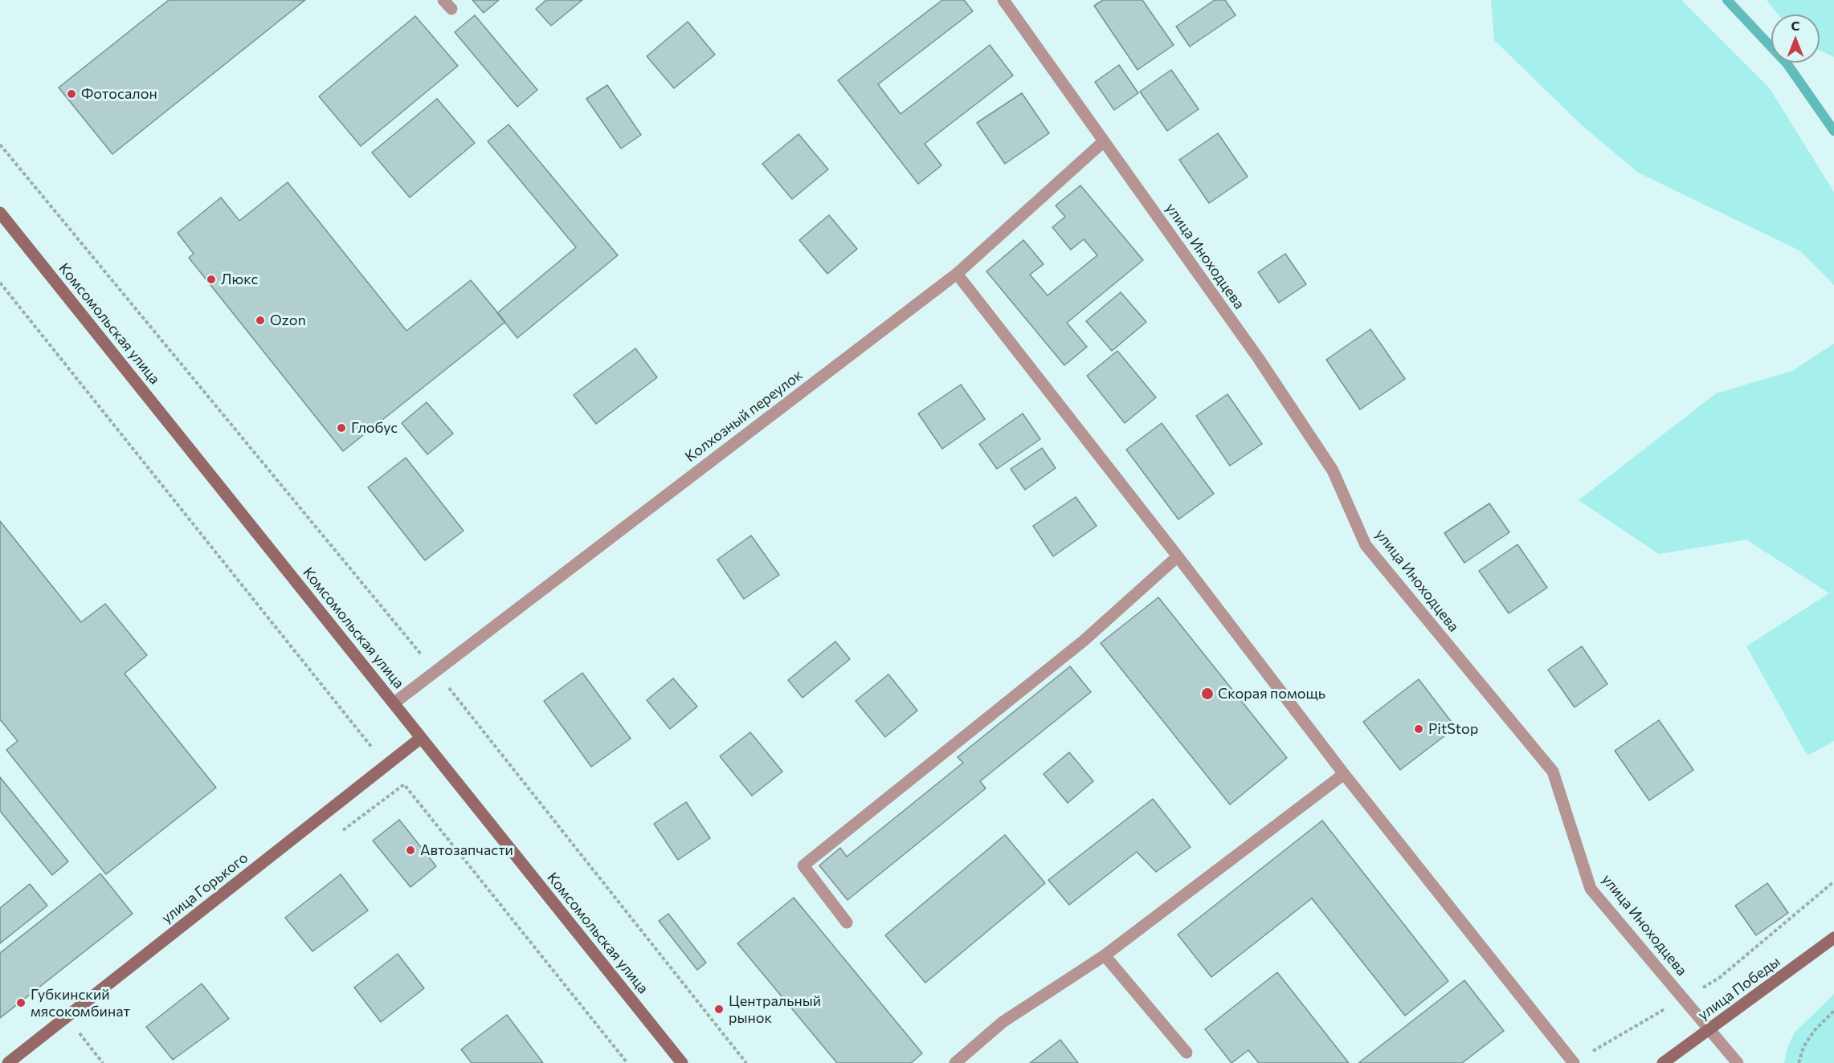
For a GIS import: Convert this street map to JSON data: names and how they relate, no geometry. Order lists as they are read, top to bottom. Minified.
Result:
{"streets":{"main road":["Комсомольская улица","улица Горького","улица Победы"],"street":["улица Иноходцева","Колхозный переулок"]},"crossings":[["улица Иноходцева","Колхозный переулок"],["улица Иноходцева","улица Победы"],["Комсомольская улица","Колхозный переулок"],["Комсомольская улица","улица Горького"]],"places":["Фотосалон","Люкс","Ozon","Глобус","Скорая помощь","PitStop","Автозапчасти","Губкинский мясокомбинат","Центральный рынок"],"north":"top"}
